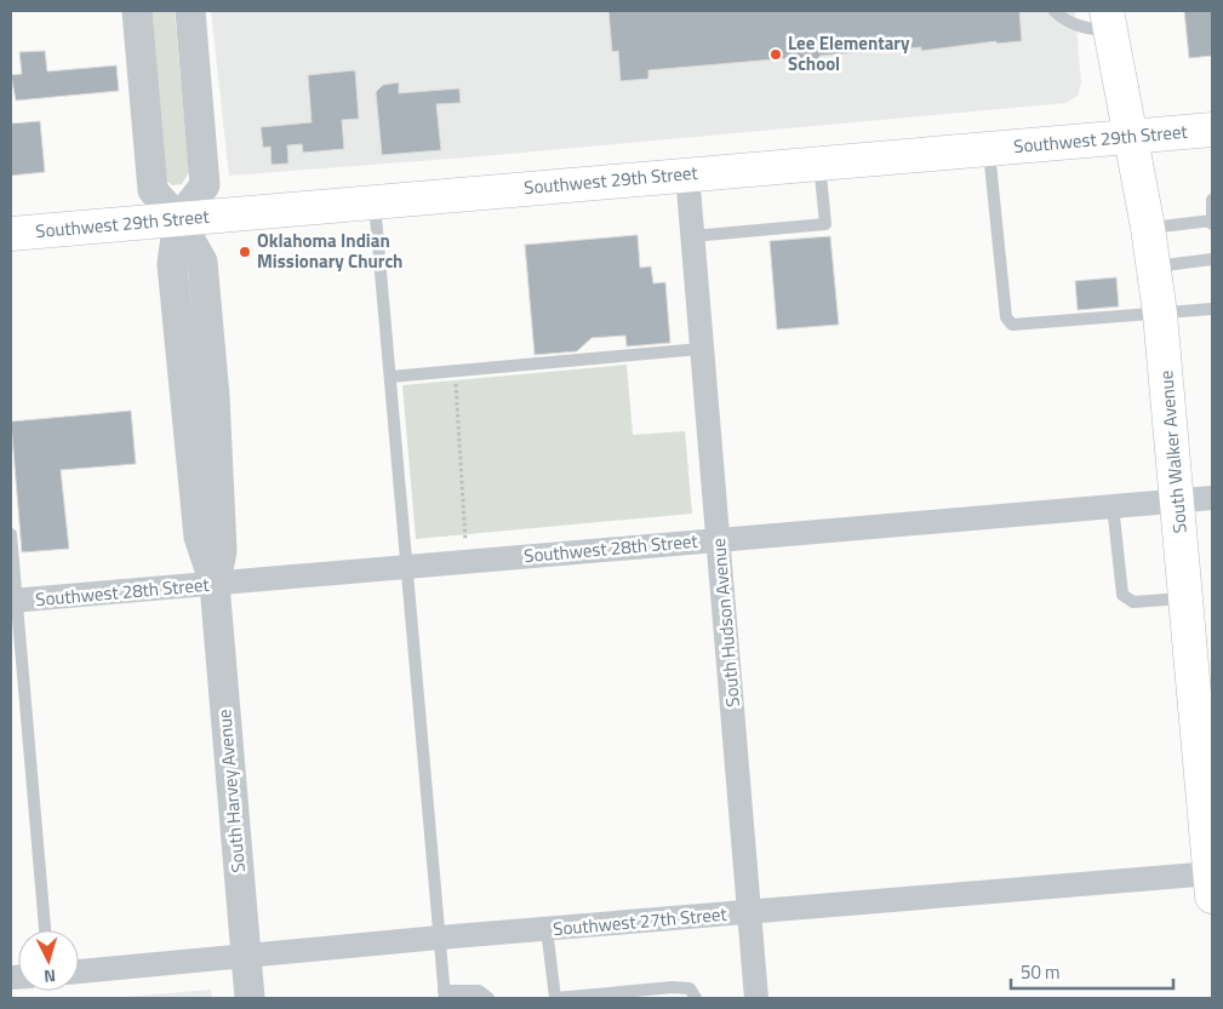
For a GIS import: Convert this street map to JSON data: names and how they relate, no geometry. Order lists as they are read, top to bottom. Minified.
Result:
{"streets":{"main road":["Southwest 29th Street","South Walker Avenue"],"street":["Southwest 28th Street","South Hudson Avenue","South Harvey Avenue","Southwest 27th Street"]},"crossings":[["Southwest 29th Street","South Walker Avenue"],["Southwest 29th Street","South Hudson Avenue"],["Southwest 29th Street","South Harvey Avenue"],["South Walker Avenue","Southwest 28th Street"],["South Walker Avenue","Southwest 27th Street"],["Southwest 28th Street","South Hudson Avenue"],["Southwest 28th Street","South Harvey Avenue"],["South Hudson Avenue","Southwest 27th Street"],["South Harvey Avenue","Southwest 27th Street"]],"places":["Lee Elementary School","Oklahoma Indian Missionary Church"],"scale_bar":"50 m","north":"bottom"}
